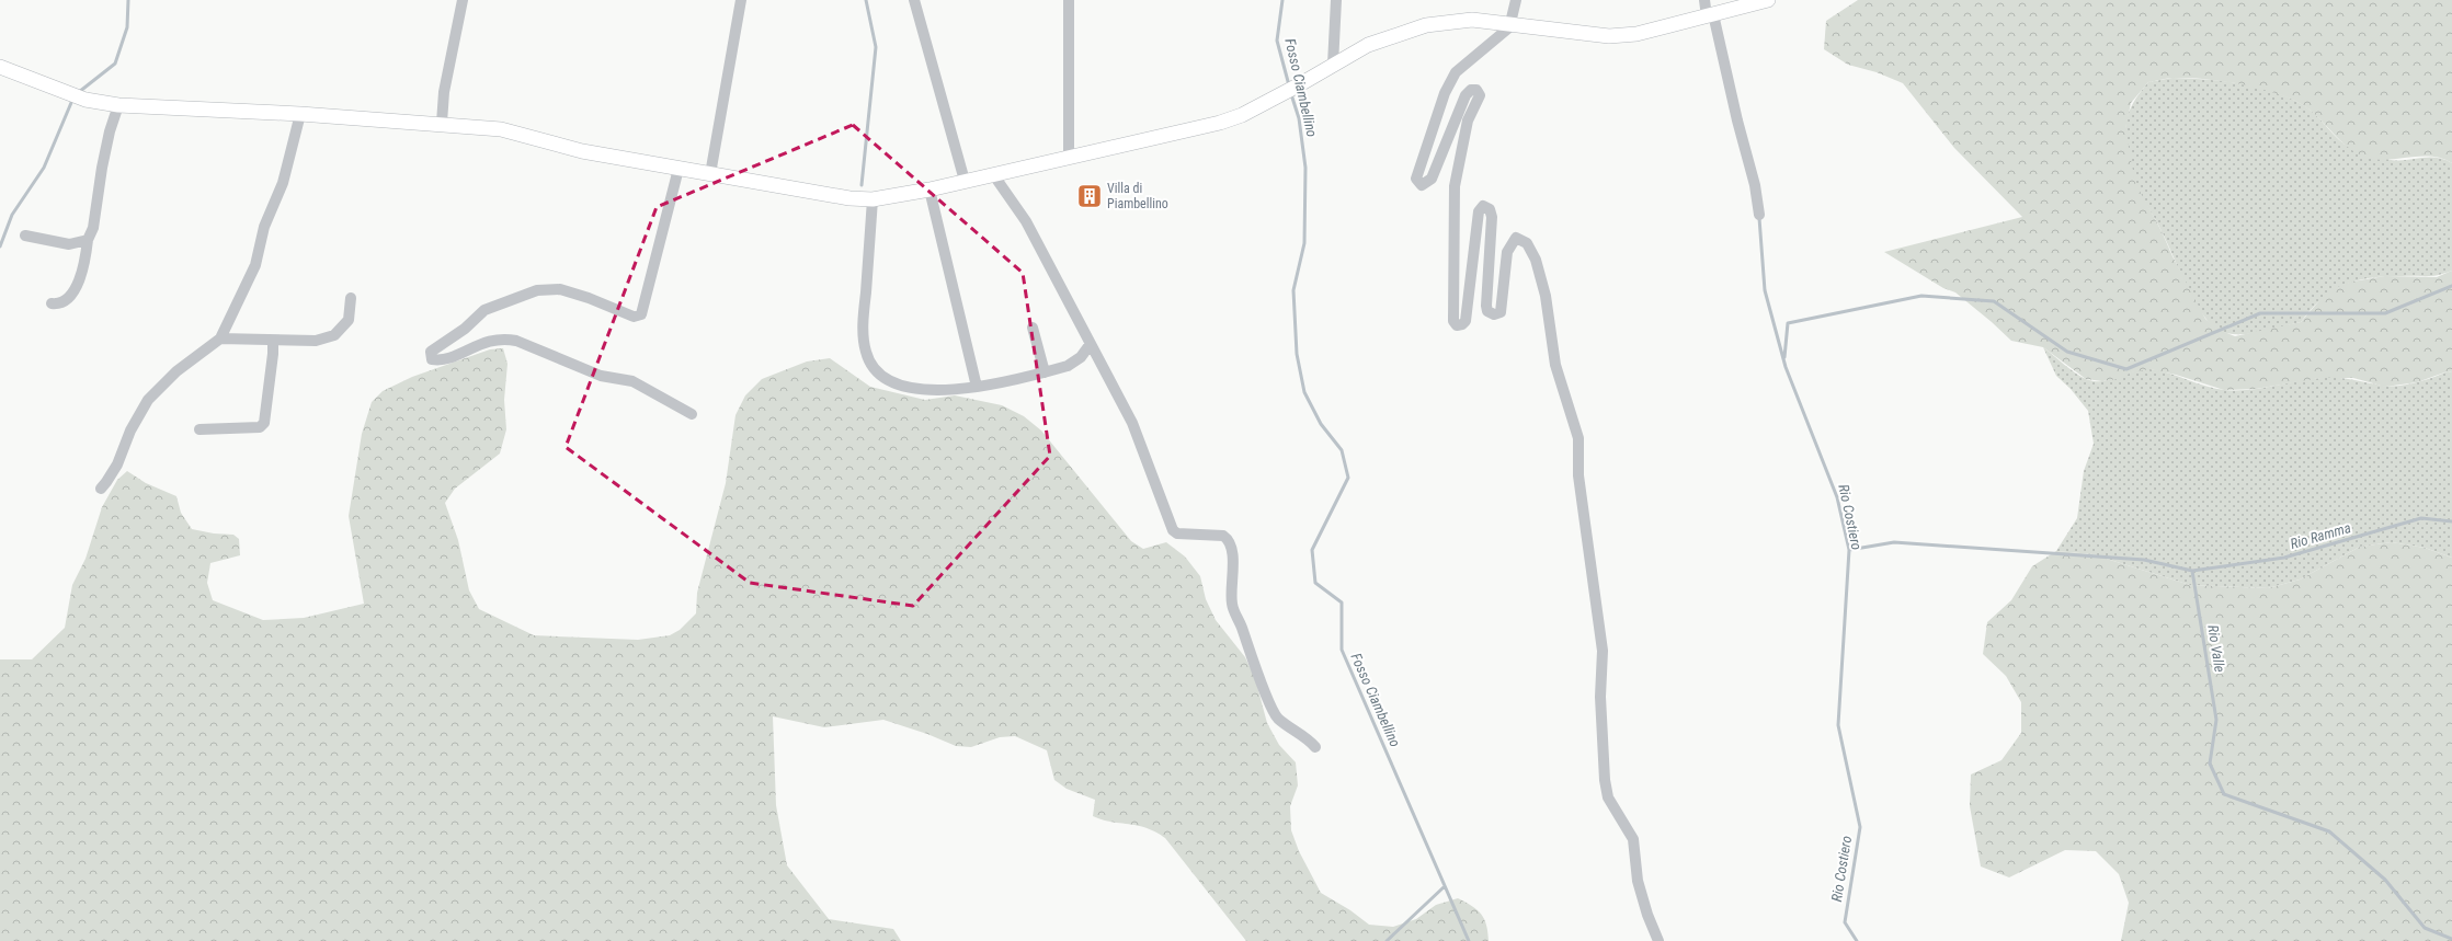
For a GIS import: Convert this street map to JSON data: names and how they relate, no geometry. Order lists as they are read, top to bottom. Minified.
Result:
{"water":["Fosso Ciambellino","Rio Costiero","Rio Ramma","Rio Valle"],"places":{"building":["Villa di Piambellino"]}}
